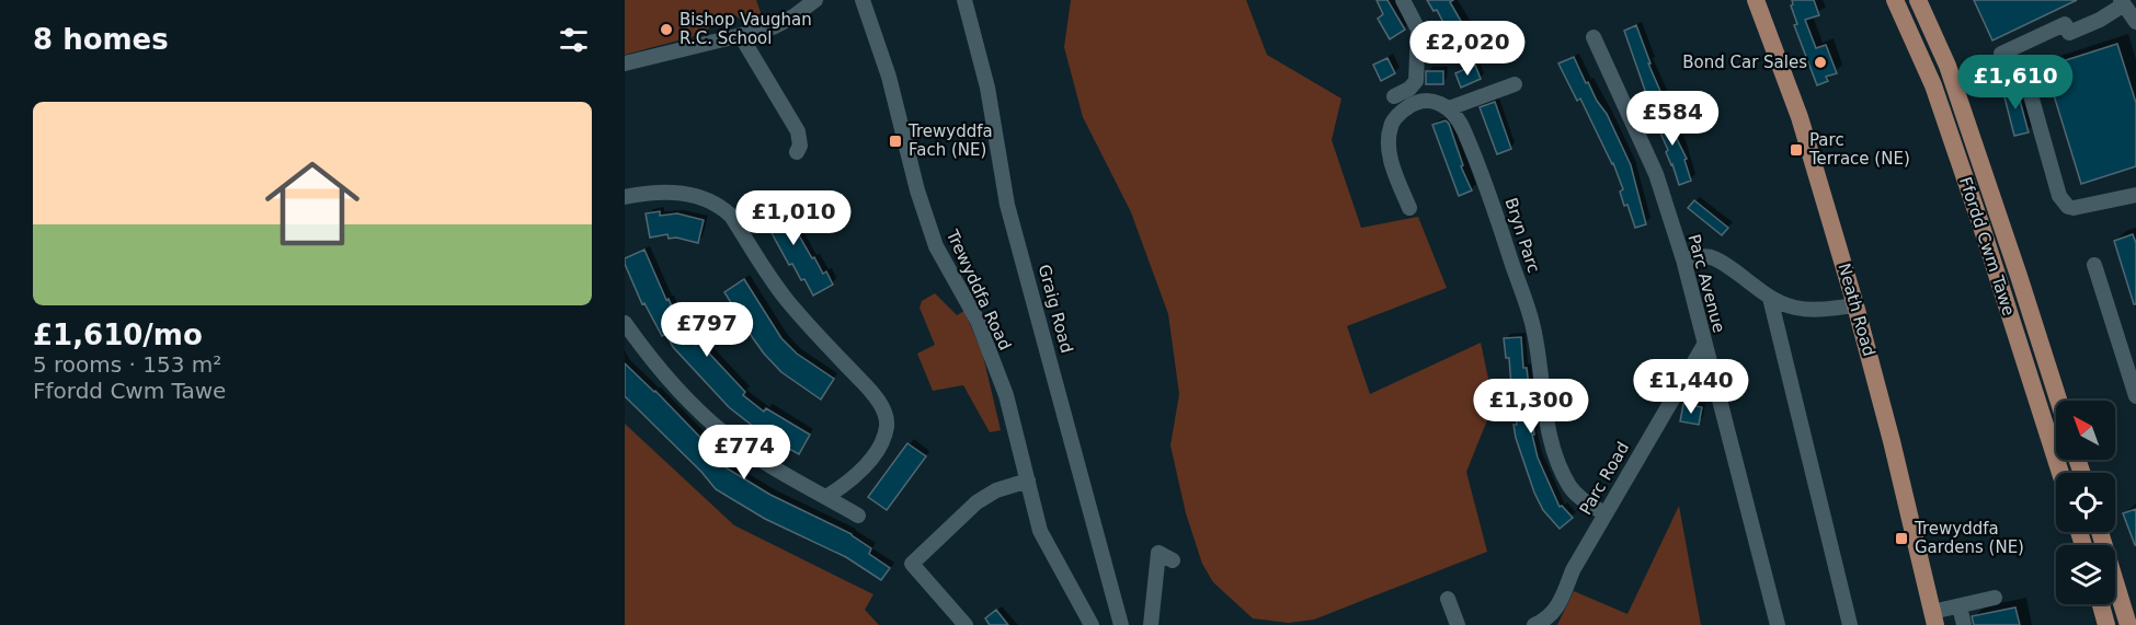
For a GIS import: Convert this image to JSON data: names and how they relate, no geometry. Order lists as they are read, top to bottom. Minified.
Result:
{"streets":{"main road":["Ffordd Cwm Tawe","Neath Road"],"street":["Bryn Parc","Parc Avenue","Trewyddfa Road","Graig Road","Parc Road"]},"crossings":[["Bryn Parc","Parc Road"],["Parc Avenue","Parc Road"]],"places":{"other":["Bishop Vaughan R.C. School","Bond Car Sales"],"transit":["Trewyddfa Fach (NE)","Parc Terrace (NE)","Trewyddfa Gardens (NE)"]},"north":"top left","page":{"heading":"8 homes","price":["£2,020","£1,610","£584","£1,010","£797","£1,440","£1,300","£774"],"list":[{"name":"£1,610/mo","note":"5 rooms · 153 m² · Ffordd Cwm Tawe"}]}}
